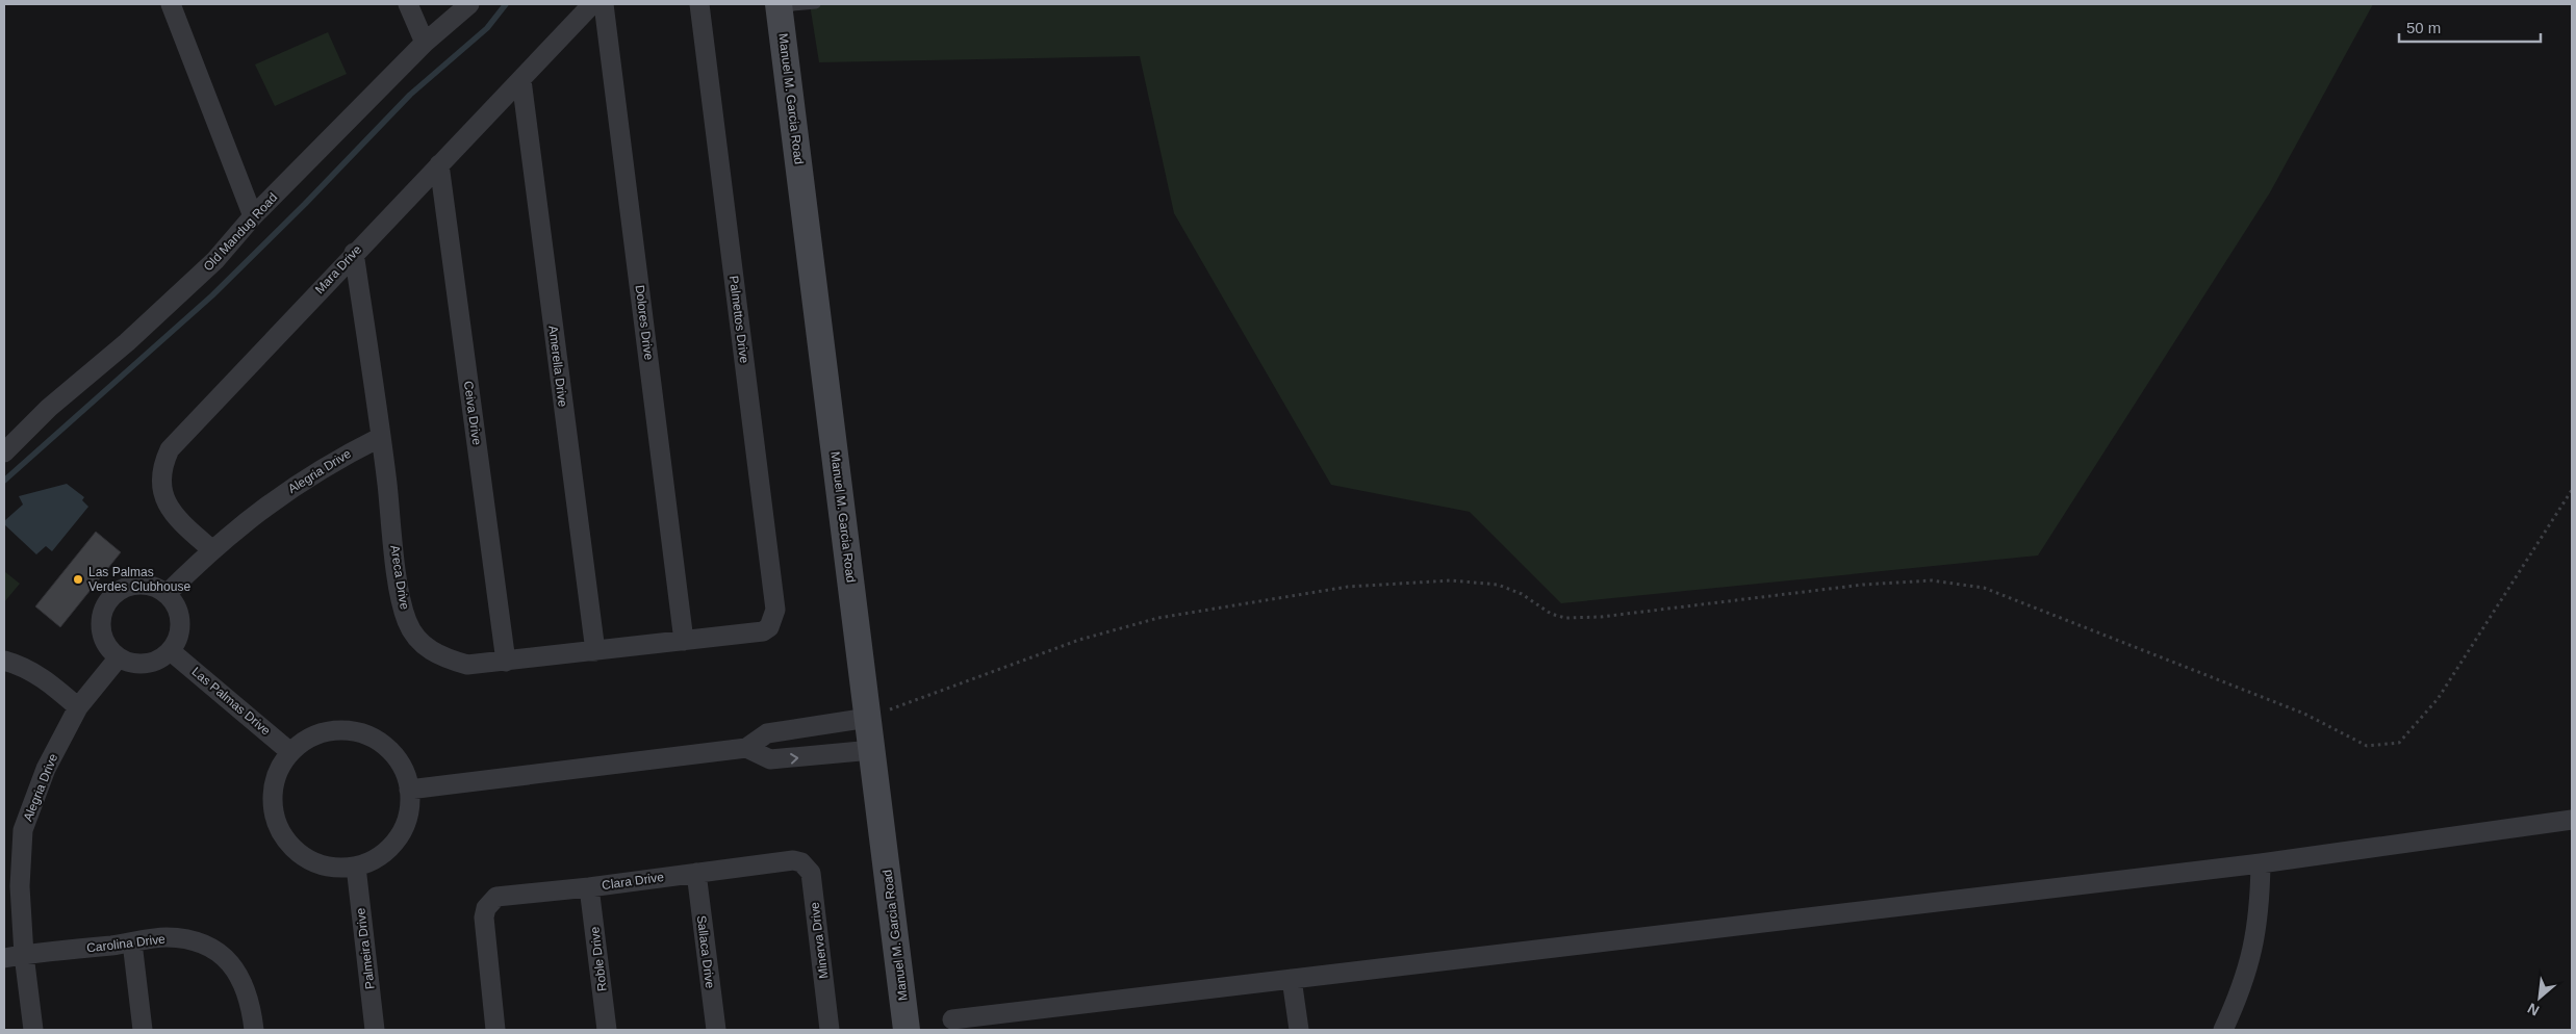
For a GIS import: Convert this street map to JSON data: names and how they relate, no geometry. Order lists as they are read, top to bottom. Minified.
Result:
{"streets":{"main road":["Manuel M. Garcia Road"],"street":["Old Mandug Road","Mara Drive","Palmettos Drive","Dolores Drive","Amerella Drive","Ceiva Drive","Alegria Drive","Areca Drive","Las Palmas Drive","Clara Drive","Minerva Drive","Carolina Drive","Palmeira Drive","Sallaca Drive","Roble Drive"]},"crossings":[["Mara Drive","Amerella Drive"],["Mara Drive","Ceiva Drive"],["Mara Drive","Alegria Drive"],["Mara Drive","Areca Drive"],["Palmettos Drive","Areca Drive"],["Dolores Drive","Areca Drive"],["Amerella Drive","Areca Drive"],["Ceiva Drive","Areca Drive"],["Alegria Drive","Areca Drive"],["Alegria Drive","Las Palmas Drive"],["Alegria Drive","Carolina Drive"],["Las Palmas Drive","Palmeira Drive"],["Clara Drive","Minerva Drive"],["Clara Drive","Sallaca Drive"],["Clara Drive","Roble Drive"]],"places":["Las Palmas Verdes Clubhouse"],"scale_bar":"50 m","north":"bottom left"}
